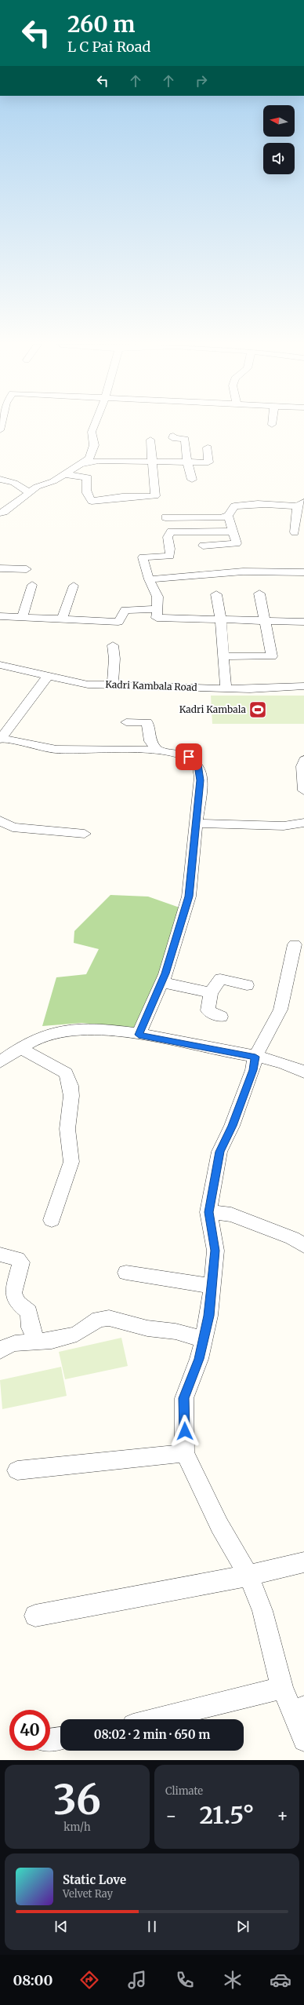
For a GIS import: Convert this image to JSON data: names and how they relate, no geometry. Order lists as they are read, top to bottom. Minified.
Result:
{"streets":{"street":["Kadri Kambala Road"]},"places":{"sports":["Kadri Kambala"]},"north":"left","page":{"turn":["260 m","L C Pai Road"],"limit":"40","trip":"08:02 · 2 min · 650 m","tile":[["36","km/h"],"Climate"],"heat":["−","21.5°","+"],"song":["Static Love","Velvet Ray"],"tabs":"08:00"}}
